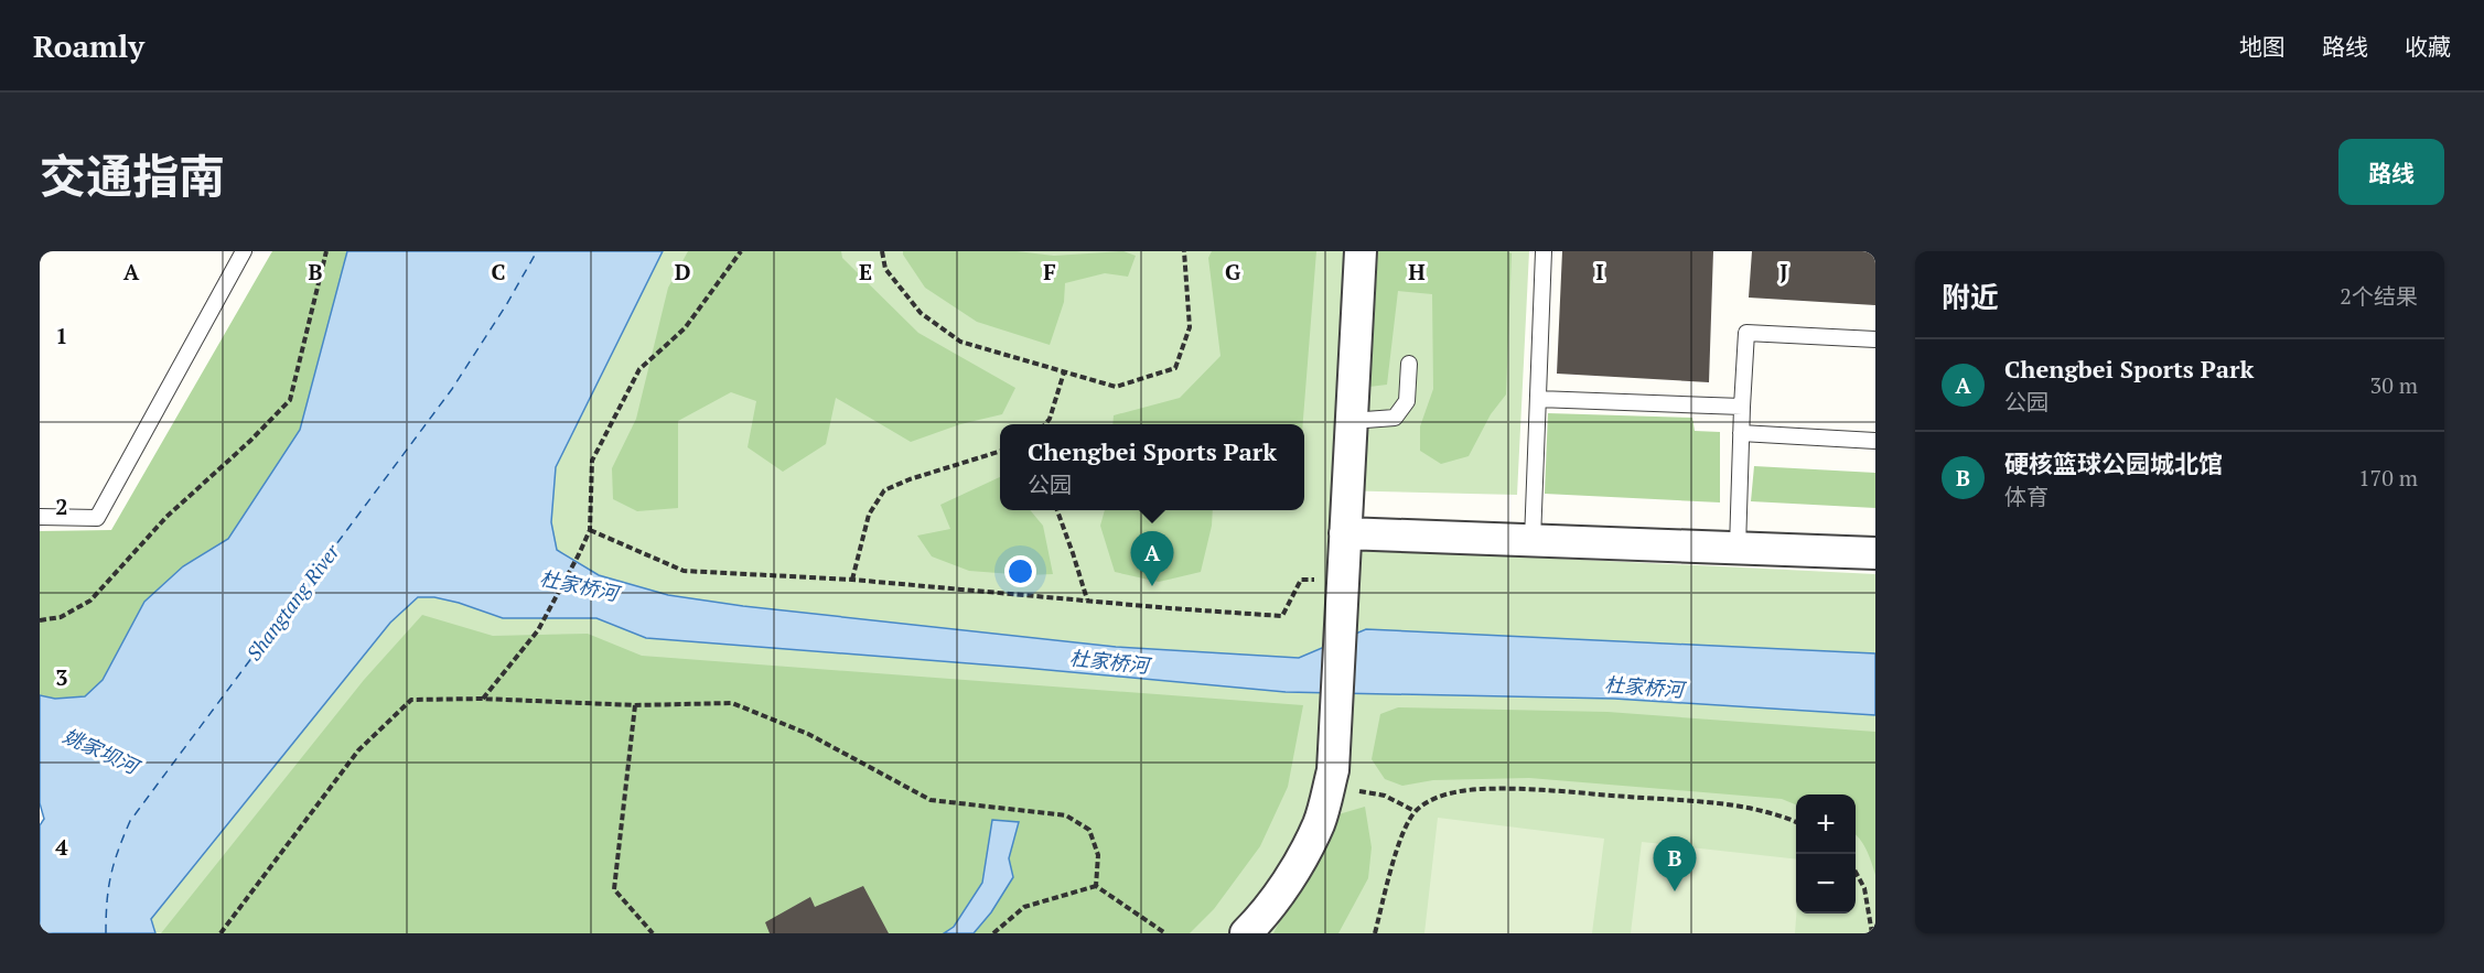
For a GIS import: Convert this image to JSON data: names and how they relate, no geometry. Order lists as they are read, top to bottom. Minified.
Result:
{"water":["杜家桥河","Shangtang River","姚家坝河"],"page":{"header":"Roamly","nav":["地图","路线","收藏"],"title":"交通指南","buttons":"路线","heading":["附近","2个结果"],"list":[{"mark":"A","name":"Chengbei Sports Park","note":"公园","value":"30 m"},{"mark":"B","name":"硬核篮球公园城北馆","note":"体育","value":"170 m"}],"popup":["Chengbei Sports Park","公园"],"pins":["A","B"],"map_buttons":["+","−"]},"grid":{"columns":["A","B","C","D","E","F","G","H","I","J"],"rows":["1","2","3","4"]}}
